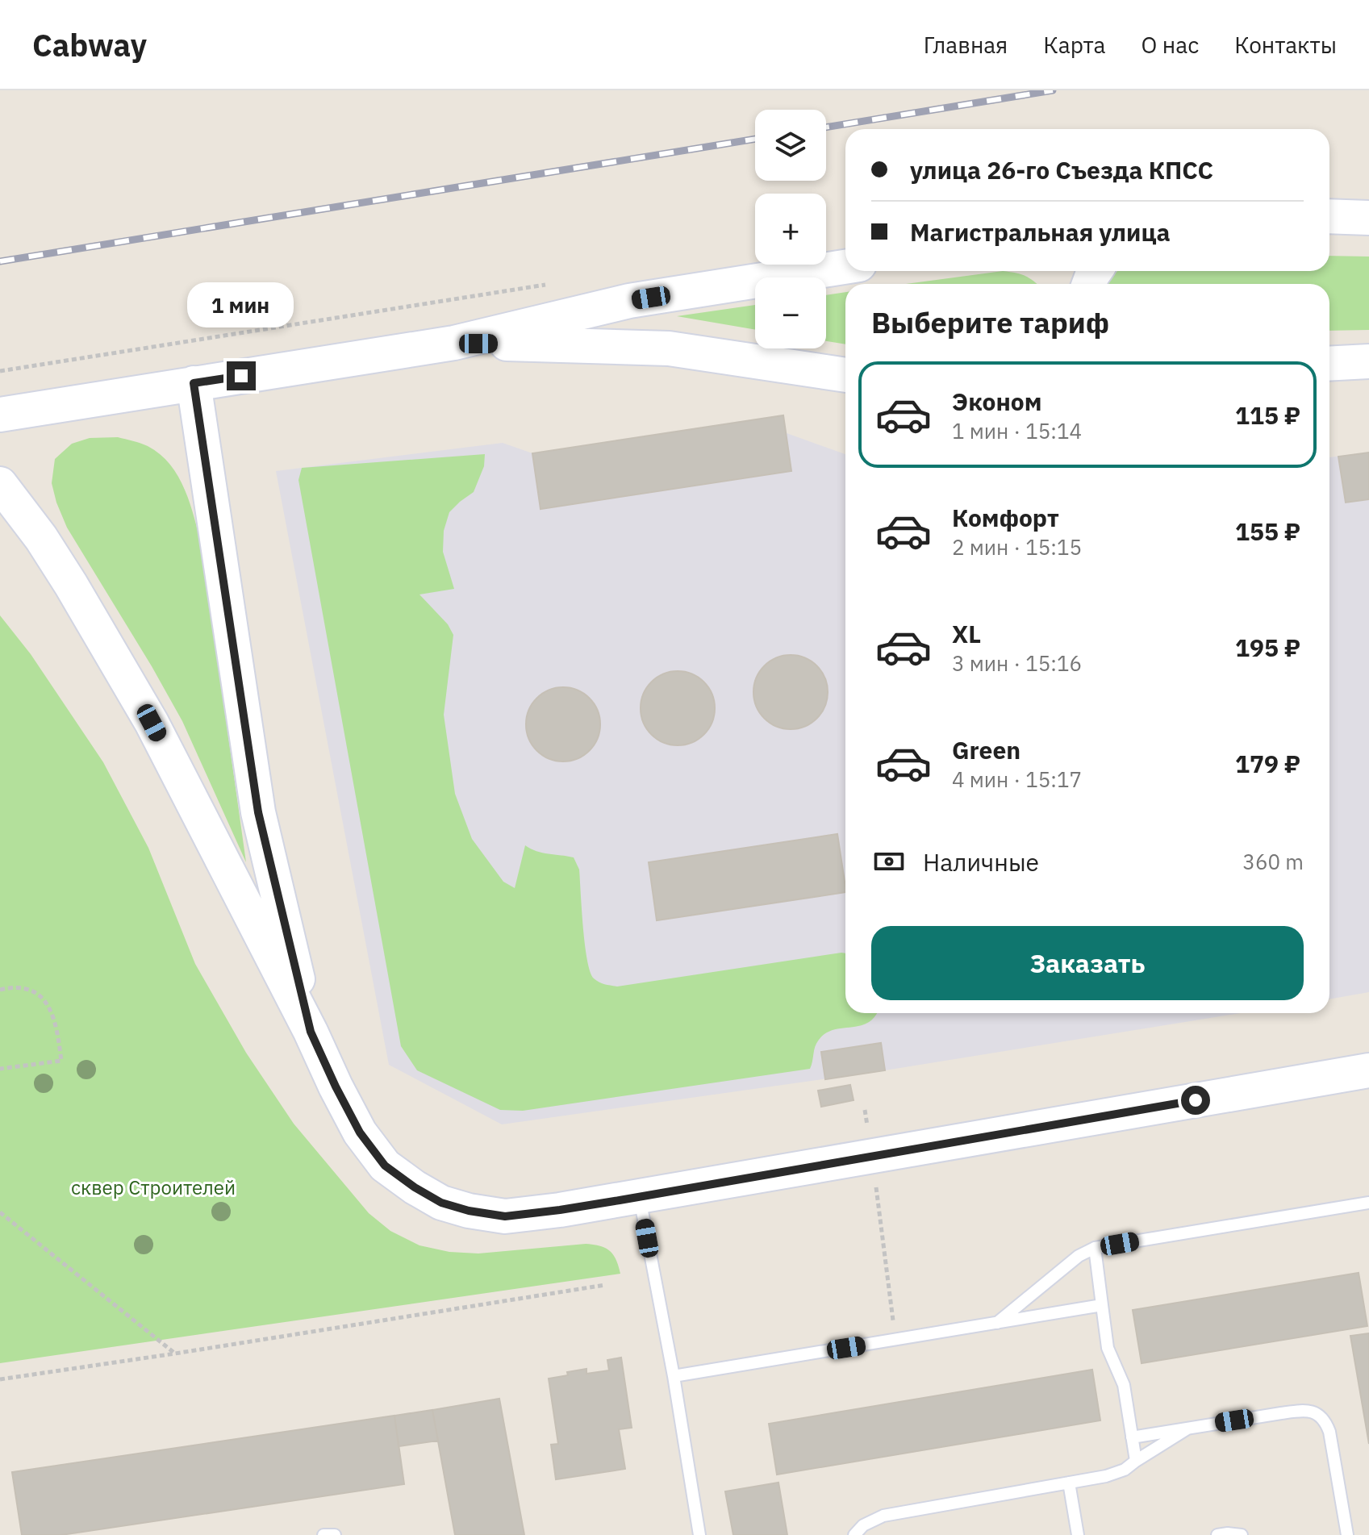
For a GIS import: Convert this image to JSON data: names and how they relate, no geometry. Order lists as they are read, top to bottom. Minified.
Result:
{"parks":["cквер Cтроителей"],"page":{"header":"Cabway","nav":["Главная","Карта","О нас","Контакты"],"map_buttons":["+","−"],"banner":["улица 26-го Съезда КПСС","Магистральная улица"],"bubble":"1 мин","heading":"Выберите тариф","list":[{"name":"Эконом","note":"1 мин · 15:14","value":"115 ₽"},{"name":"Комфорт","note":"2 мин · 15:15","value":"155 ₽"},{"name":"XL","note":"3 мин · 15:16","value":"195 ₽"},{"name":"Green","note":"4 мин · 15:17","value":"179 ₽"}],"pay":["Наличные","360 m"],"buttons":"Заказать"}}
